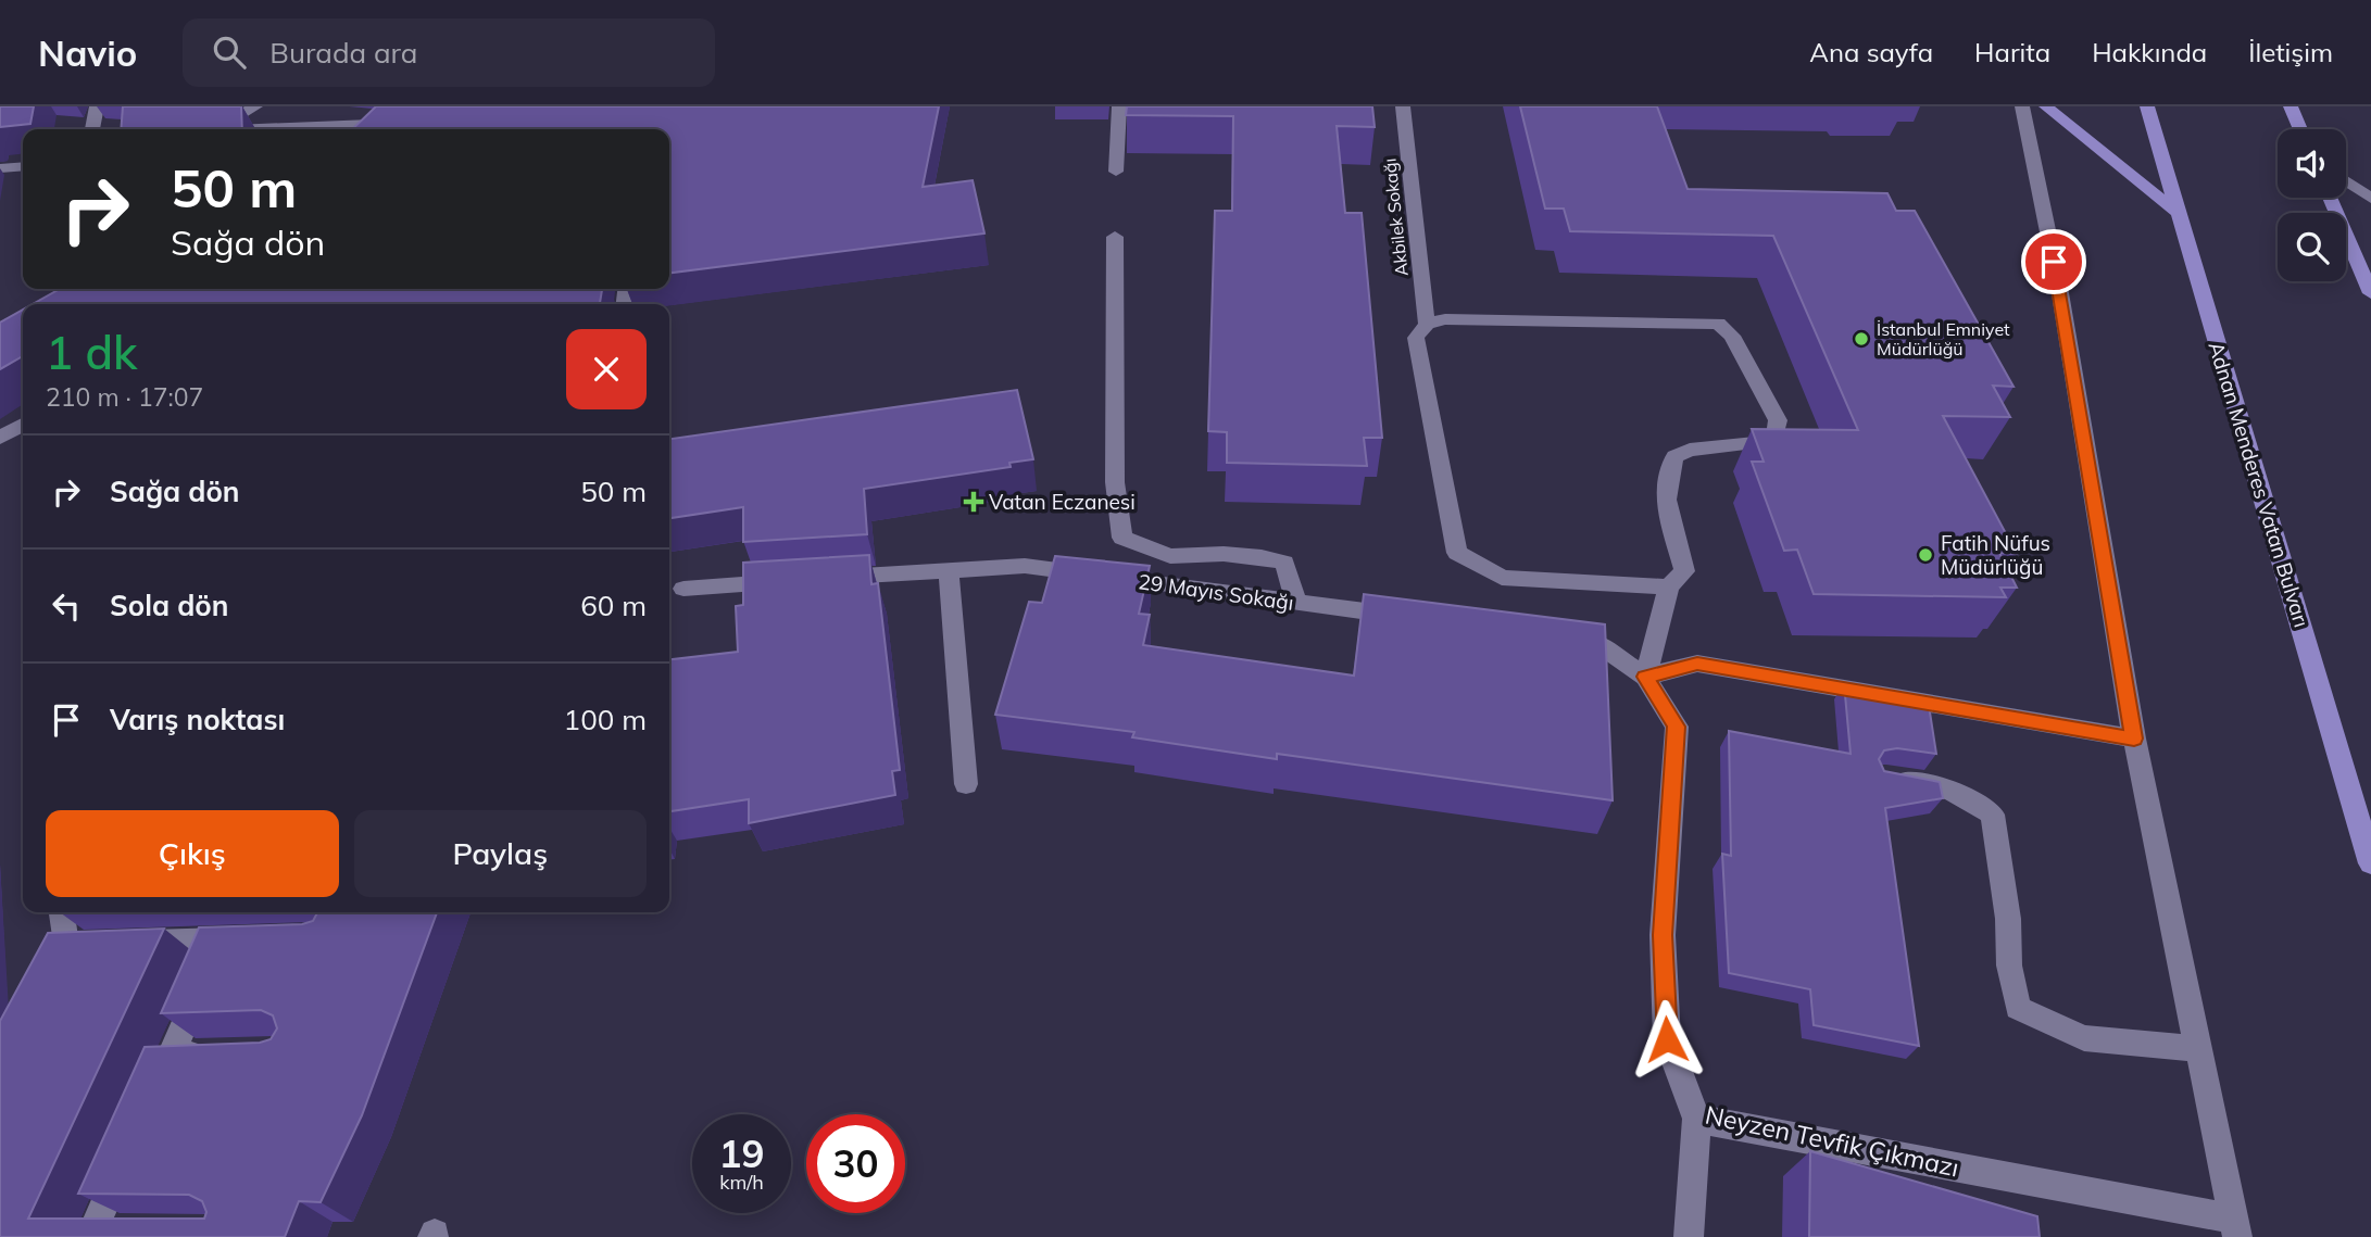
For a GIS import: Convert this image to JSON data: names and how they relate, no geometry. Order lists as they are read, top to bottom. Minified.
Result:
{"streets":{"main road":["Adnan Menderes Vatan Bulvarı"],"street":["Akbilek Sokağı","29 Mayıs Sokağı","Neyzen Tevfik Çıkmazı"]},"places":{"other":["İstanbul Emniyet Müdürlüğü","Fatih Nüfus Müdürlüğü"],"health":["Vatan Eczanesi"]},"page":{"header":"Navio","search":"Burada ara","nav":["Ana sayfa","Harita","Hakkında","İletişim"],"turn":["50 m","Sağa dön"],"heading":["1 dk","210 m · 17:07"],"list":[{"name":"Sağa dön","value":"50 m"},{"name":"Sola dön","value":"60 m"},{"name":"Varış noktası","value":"100 m"}],"buttons":["Çıkış","Paylaş"],"speed":"19 km/h","limit":"30"}}
